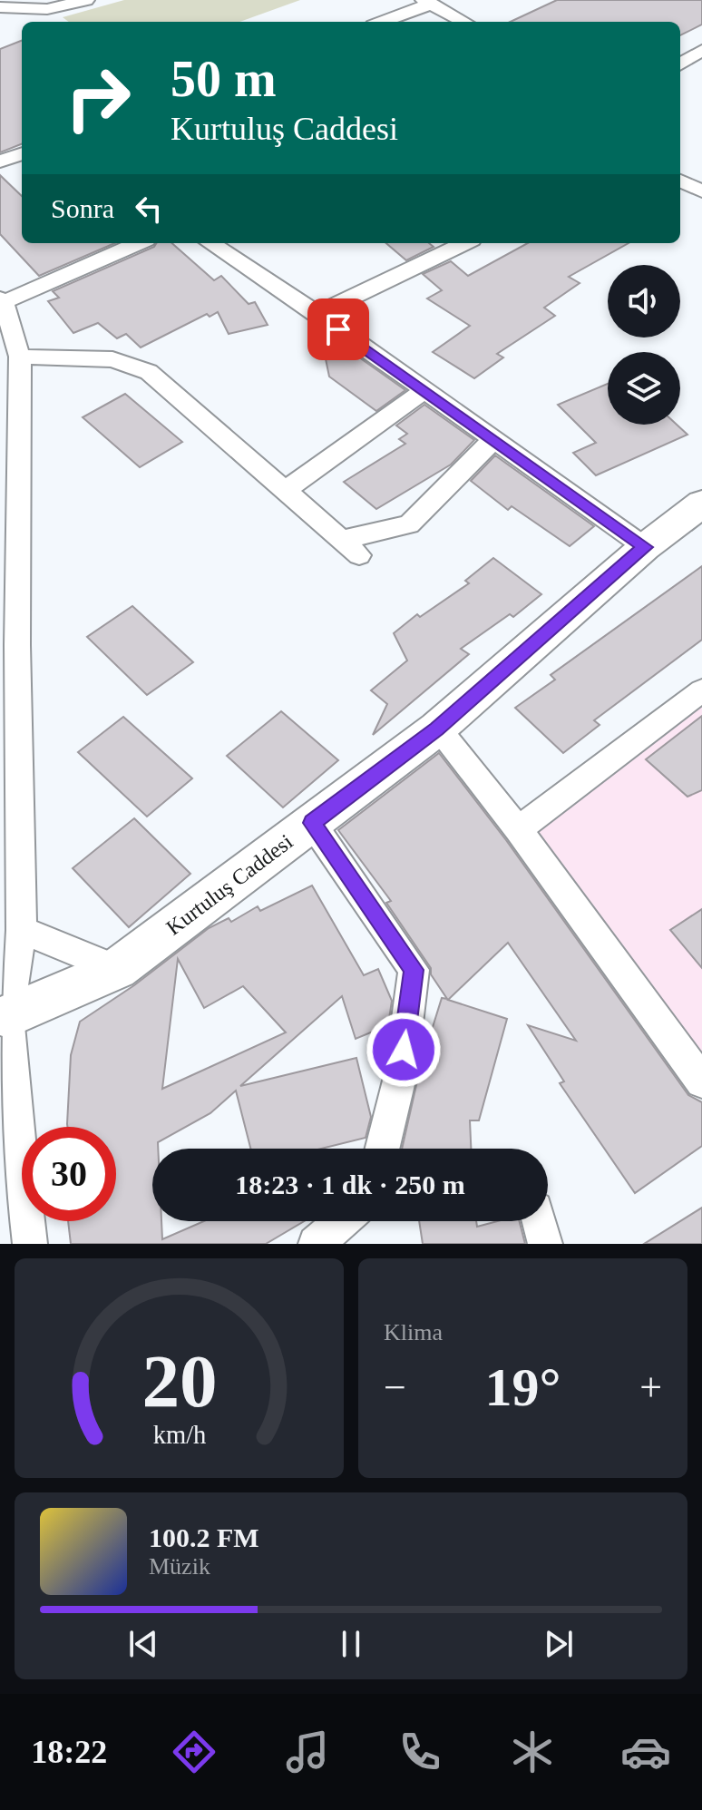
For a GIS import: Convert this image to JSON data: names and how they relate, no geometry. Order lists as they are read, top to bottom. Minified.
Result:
{"streets":{"street":["Kurtuluş Caddesi"]},"page":{"turn":["50 m","Kurtuluş Caddesi"],"then":"Sonra","limit":"30","trip":"18:23 · 1 dk · 250 m","tile":"Klima","heat":["−","19°","+"],"song":["100.2 FM","Müzik"],"tabs":"18:22","gauge":["20","km/h"]}}
